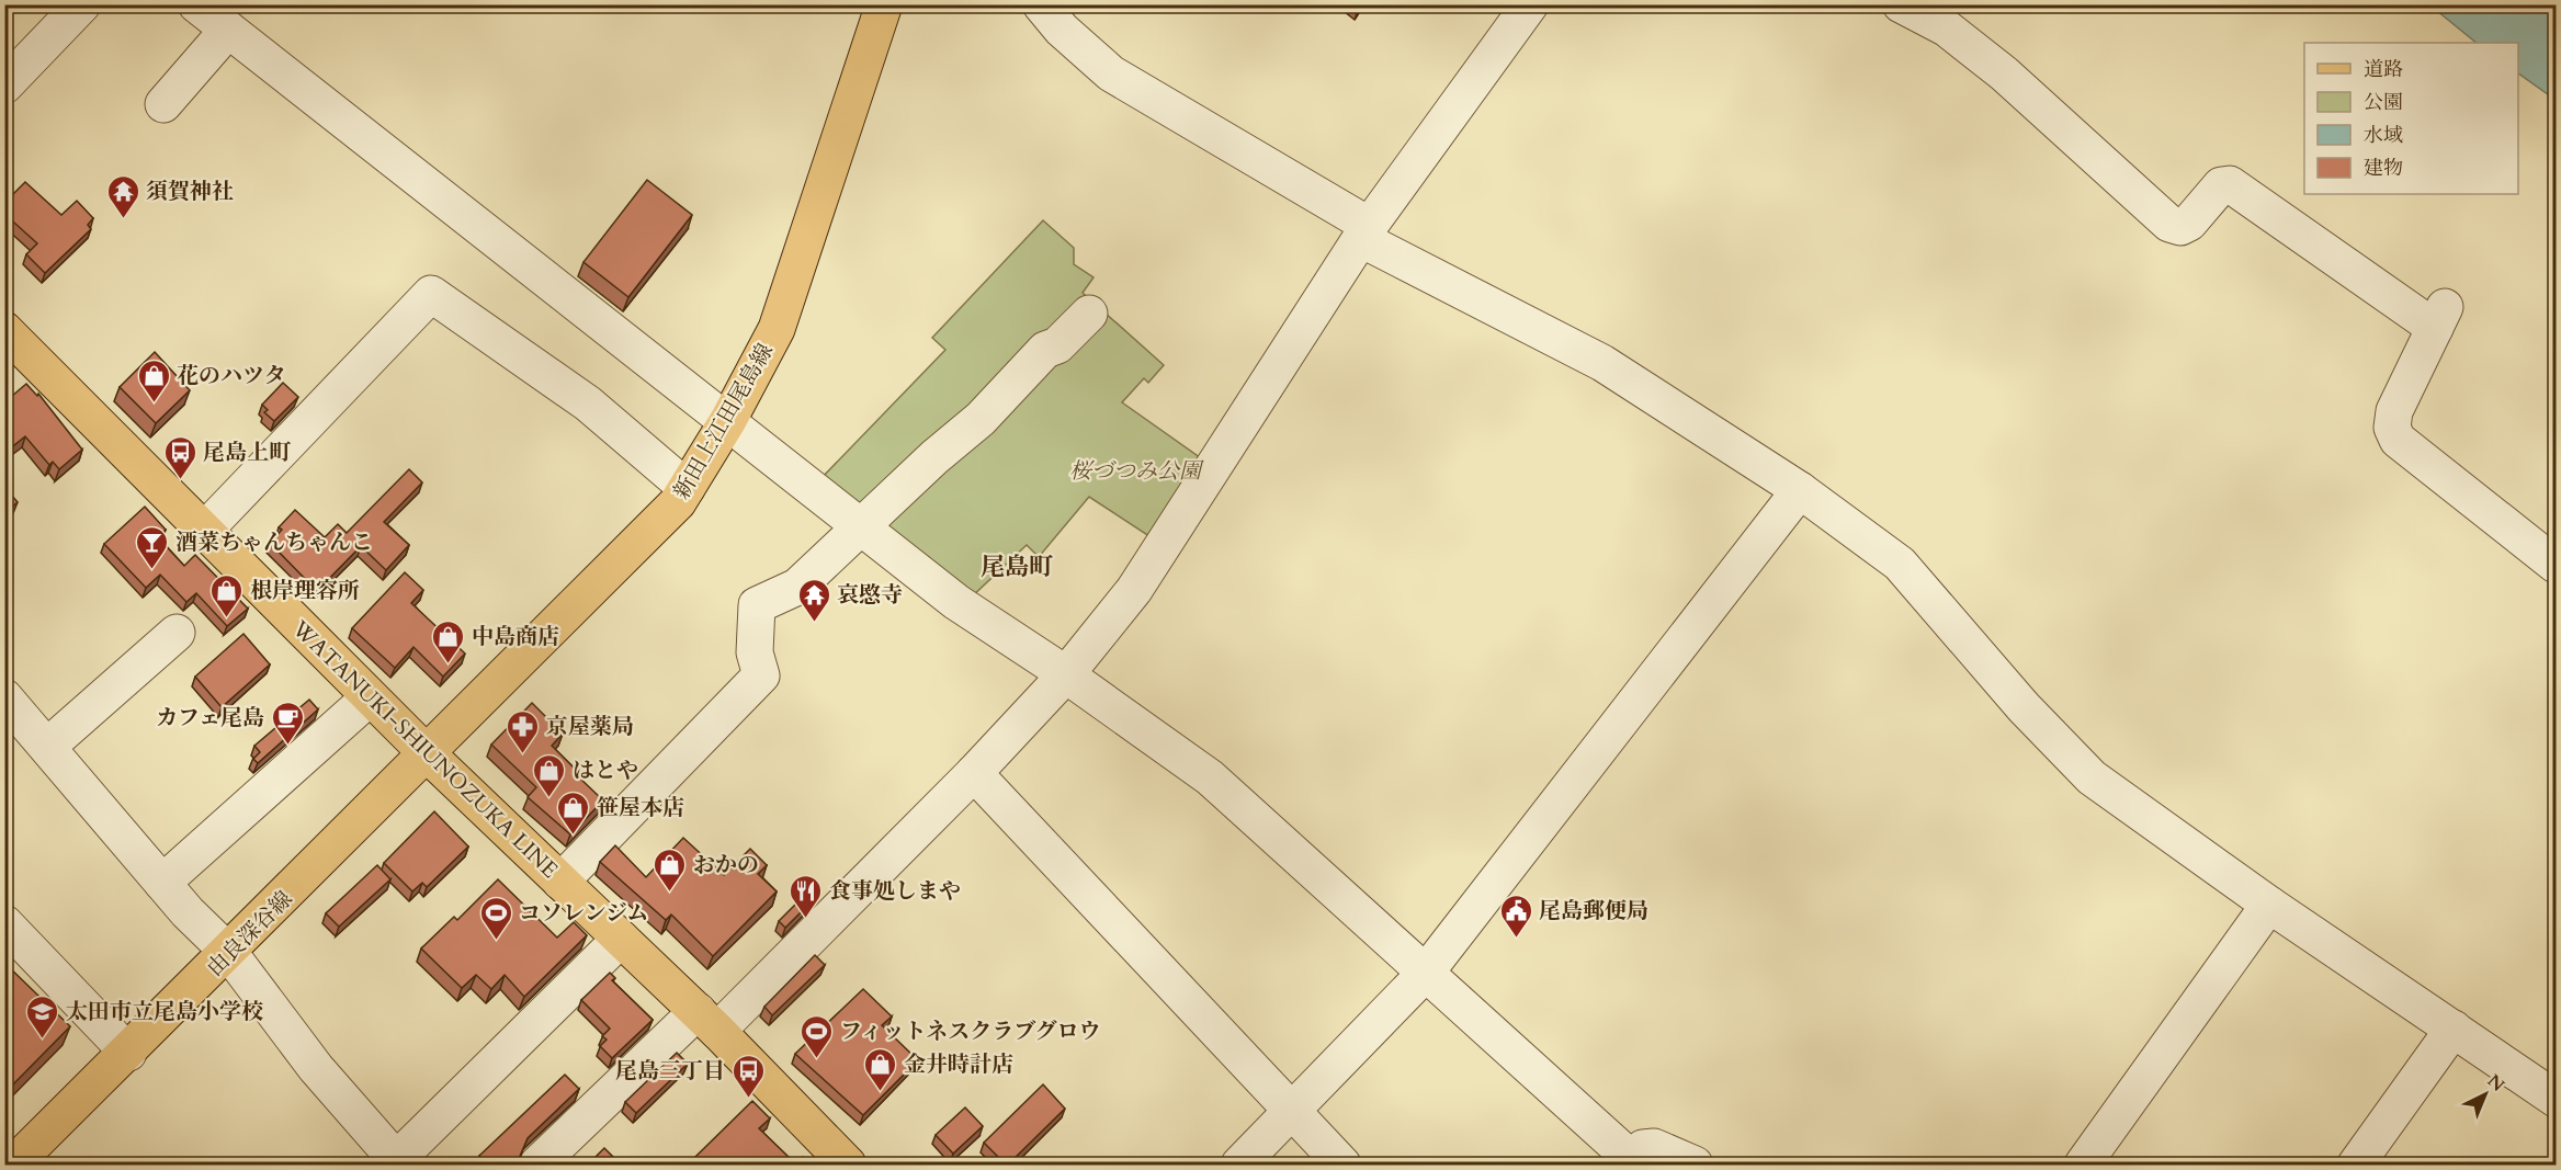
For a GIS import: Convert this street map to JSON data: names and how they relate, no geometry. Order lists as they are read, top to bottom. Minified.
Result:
{"streets":{"main road":["新田上江田尾島線","WATANUKI-SHIUNOZUKA LINE","由良深谷線"]},"crossings":[["新田上江田尾島線","WATANUKI-SHIUNOZUKA LINE"],["新田上江田尾島線","由良深谷線"],["WATANUKI-SHIUNOZUKA LINE","由良深谷線"]],"districts":["尾島町"],"parks":["桜づつみ公園"],"places":{"temple":["須賀神社","哀愍寺"],"shop":["花のハツタ","根岸理容所","中島商店","はとや","笹屋本店","おかの","金井時計店"],"bus stop":["尾島上町","尾島三丁目"],"bar":["酒菜ちゃんちゃんこ"],"cafe":["カフェ尾島"],"pharmacy":["京屋薬局"],"restaurant":["食事処しまや"],"public building":["尾島郵便局"],"sports":["コソレンジム","フィットネスクラブグロウ"],"school or university":["太田市立尾島小学校"]},"legend":["道路","公園","水域","建物"],"north":"top right"}
